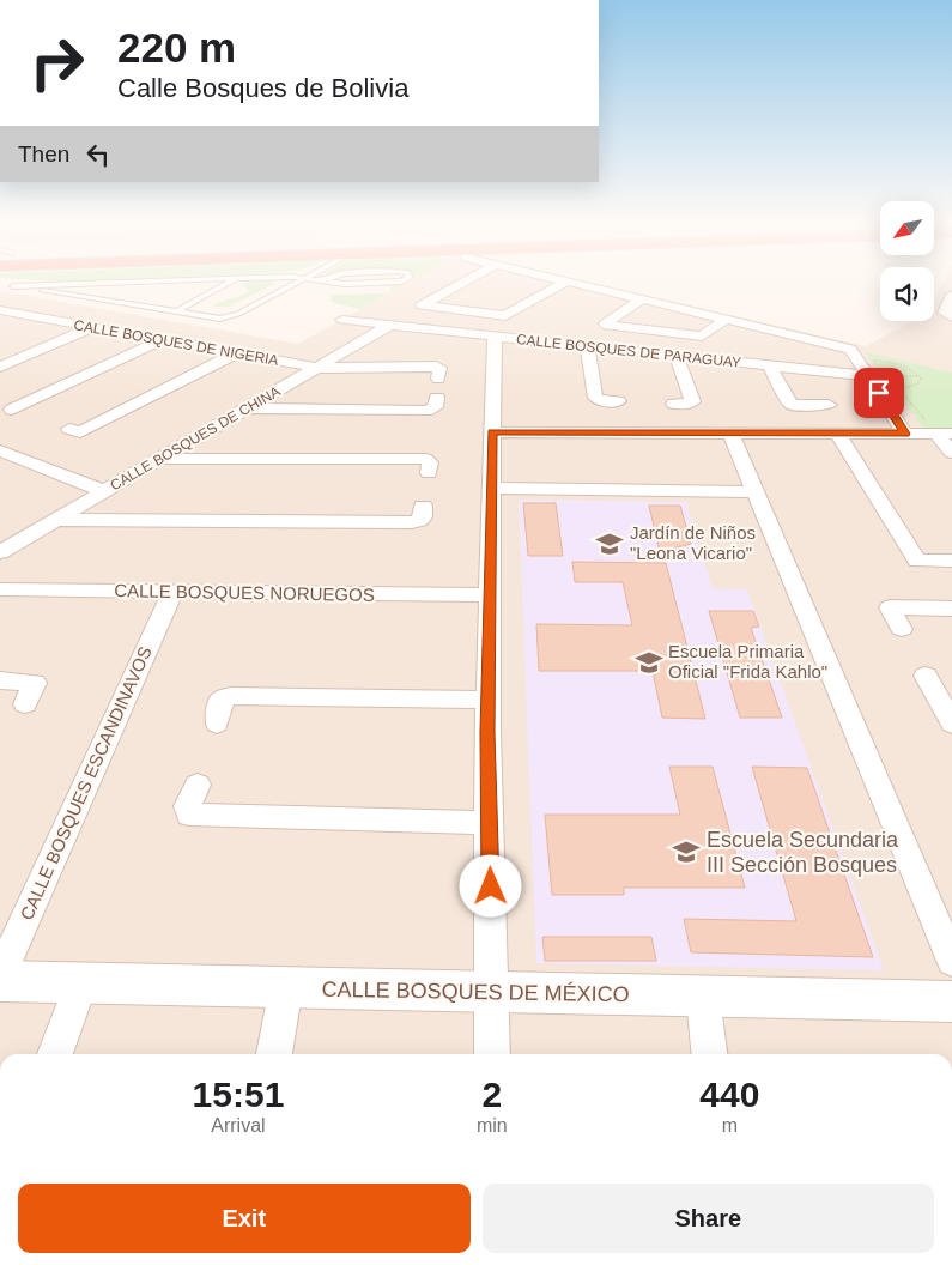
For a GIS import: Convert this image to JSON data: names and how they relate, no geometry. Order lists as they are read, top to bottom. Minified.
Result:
{"streets":{"street":["CALLE BOSQUES DE NIGERIA","CALLE BOSQUES DE PARAGUAY","CALLE BOSQUES DE CHINA","CALLE BOSQUES NORUEGOS","CALLE BOSQUES ESCANDINAVOS","CALLE BOSQUES DE MÉXICO"]},"crossings":[["CALLE BOSQUES DE NIGERIA","CALLE BOSQUES DE CHINA"],["CALLE BOSQUES DE PARAGUAY","CALLE BOSQUES DE CHINA"],["CALLE BOSQUES NORUEGOS","CALLE BOSQUES ESCANDINAVOS"]],"places":{"school or university":["Jardín de Niños \"Leona Vicario\"","Escuela Primaria Oficial \"Frida Kahlo\"","Escuela Secundaria III Sección Bosques"]},"north":"bottom left","page":{"turn":["220 m","Calle Bosques de Bolivia"],"then":"Then","eta":["15:51","Arrival","2","min","440","m"],"buttons":["Exit","Share"]}}
